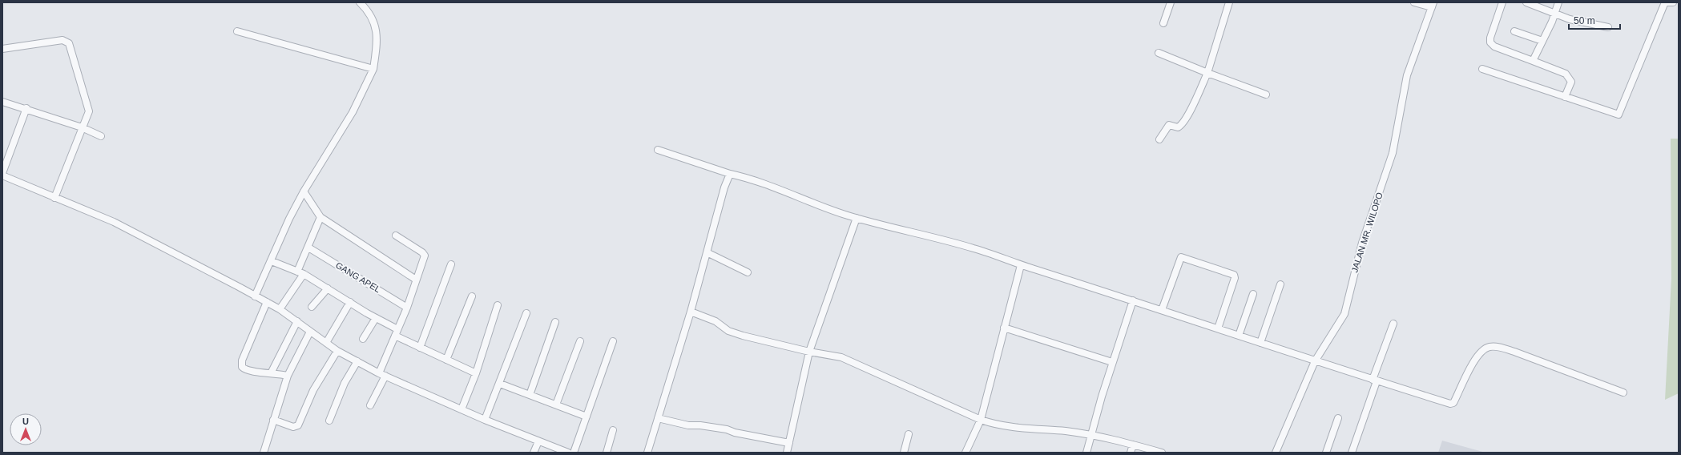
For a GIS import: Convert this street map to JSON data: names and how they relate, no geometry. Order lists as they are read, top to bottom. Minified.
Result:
{"streets":{"street":["JALAN MR. WILOPO","GANG APEL"]},"scale_bar":"50 m","north":"top"}
